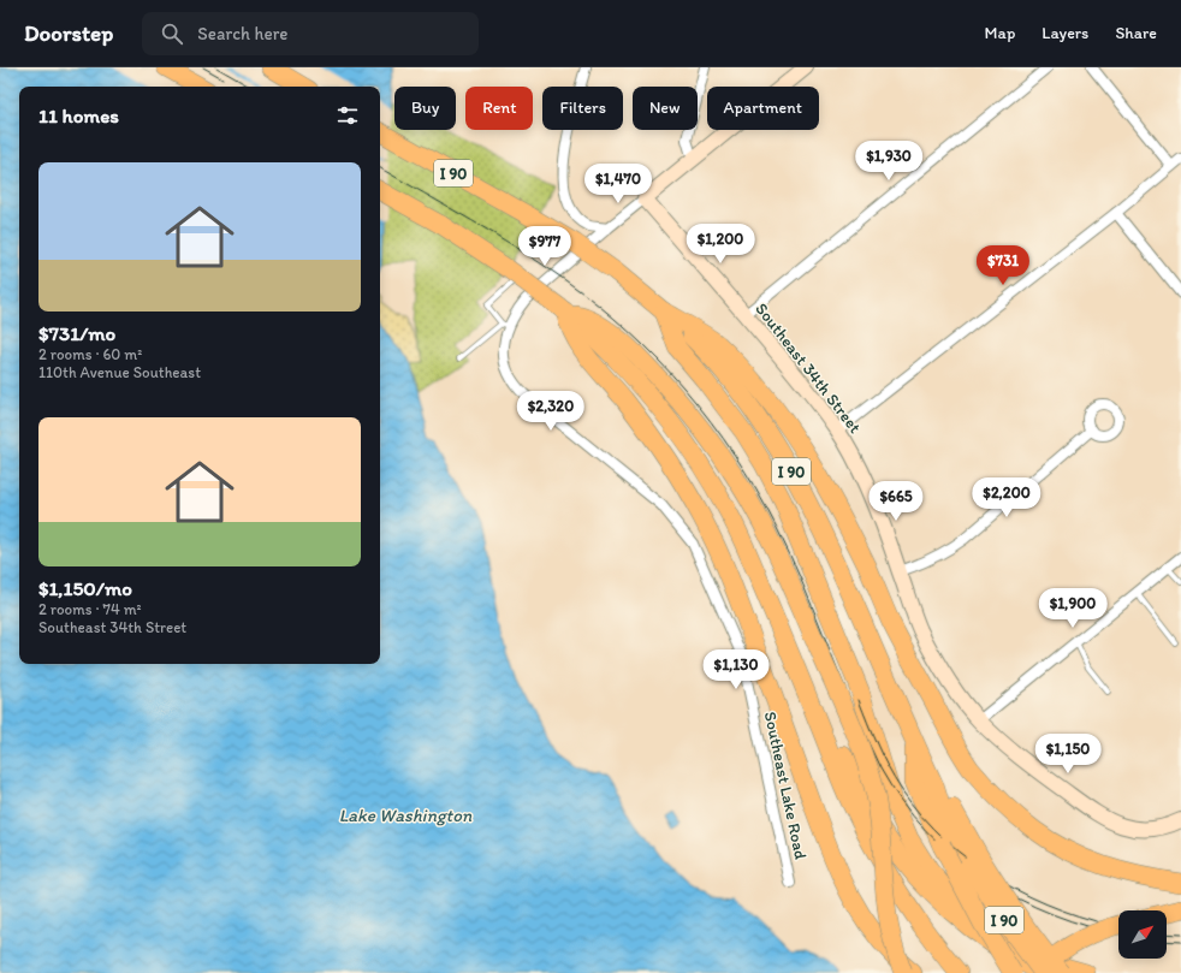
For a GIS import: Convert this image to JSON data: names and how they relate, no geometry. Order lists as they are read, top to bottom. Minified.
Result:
{"streets":{"highway":["I 90"],"street":["Southeast 34th Street","Southeast Lake Road"]},"water":["Lake Washington"],"north":"top right","page":{"header":"Doorstep","search":"Search here","nav":["Map","Layers","Share"],"chip":["Buy","Rent","Filters","New","Apartment"],"heading":"11 homes","price":["$1,930","$1,470","$1,200","$977","$731","$2,320","$2,200","$665","$1,900","$1,130","$1,150"],"list":[{"name":"$731/mo","note":"2 rooms · 60 m² · 110th Avenue Southeast"},{"name":"$1,150/mo","note":"2 rooms · 74 m² · Southeast 34th Street"}]}}
